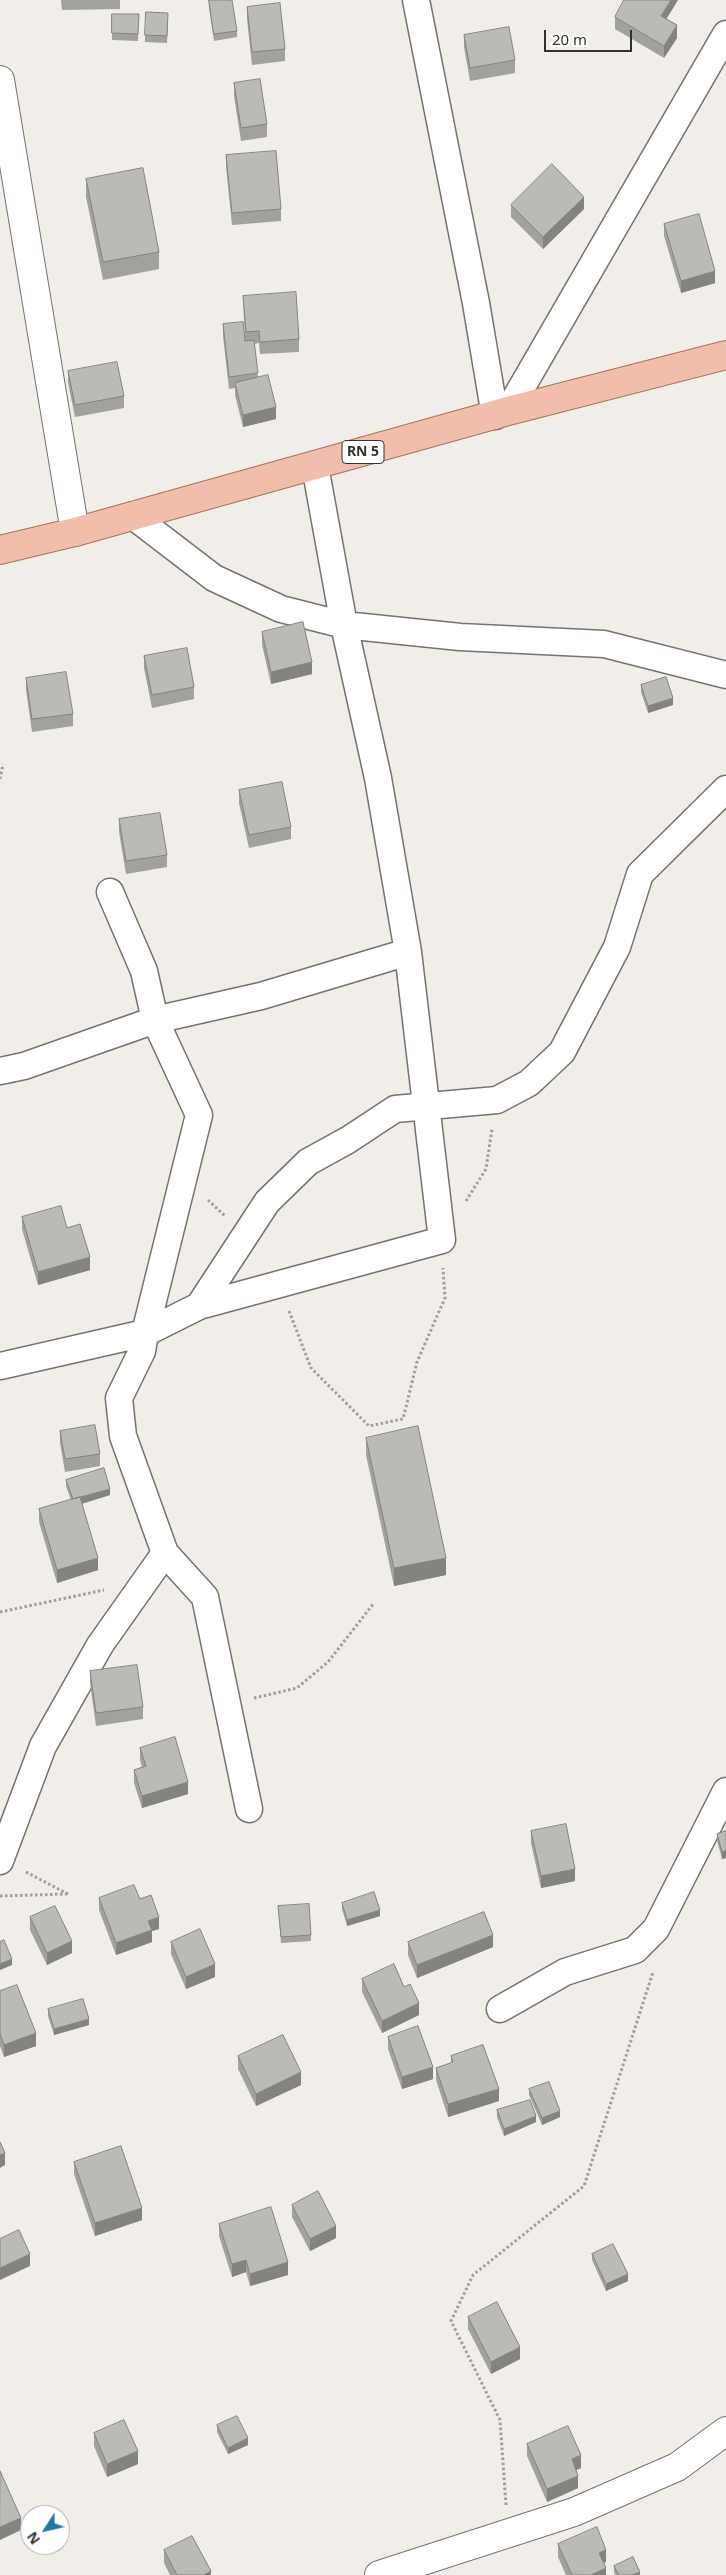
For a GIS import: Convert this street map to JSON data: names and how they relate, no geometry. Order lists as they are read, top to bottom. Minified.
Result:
{"streets":{"main road":["RN 5"]},"scale_bar":"20 m","north":"bottom left"}
